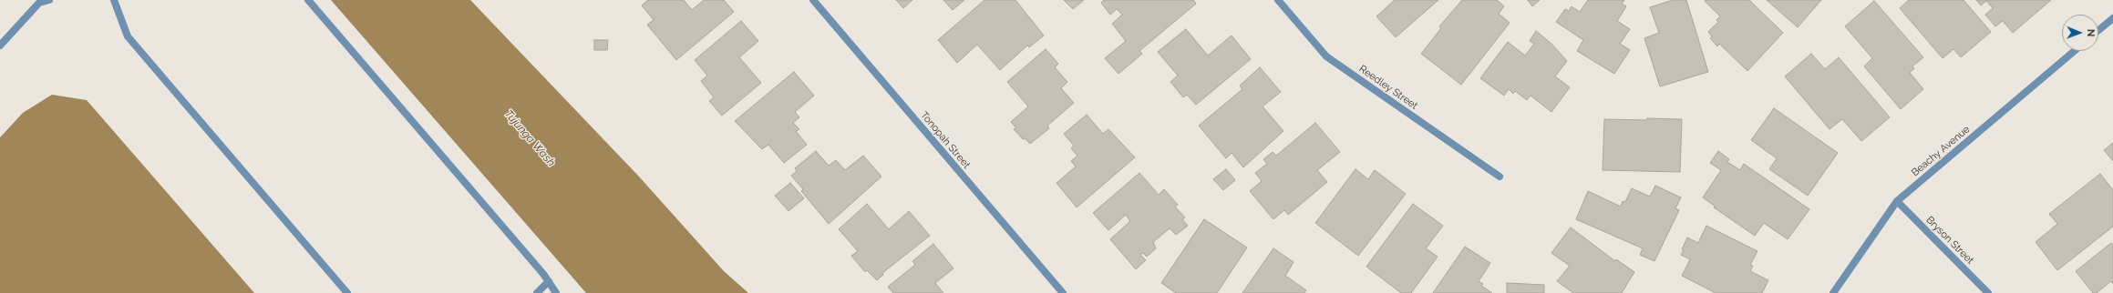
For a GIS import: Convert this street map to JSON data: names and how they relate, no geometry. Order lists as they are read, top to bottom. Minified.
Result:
{"streets":{"street":["Reedley Street","Tonopah Street","Beachy Avenue","Bryson Street"]},"crossings":[["Beachy Avenue","Bryson Street"]],"water":["Tujunga Wash"],"north":"right"}
